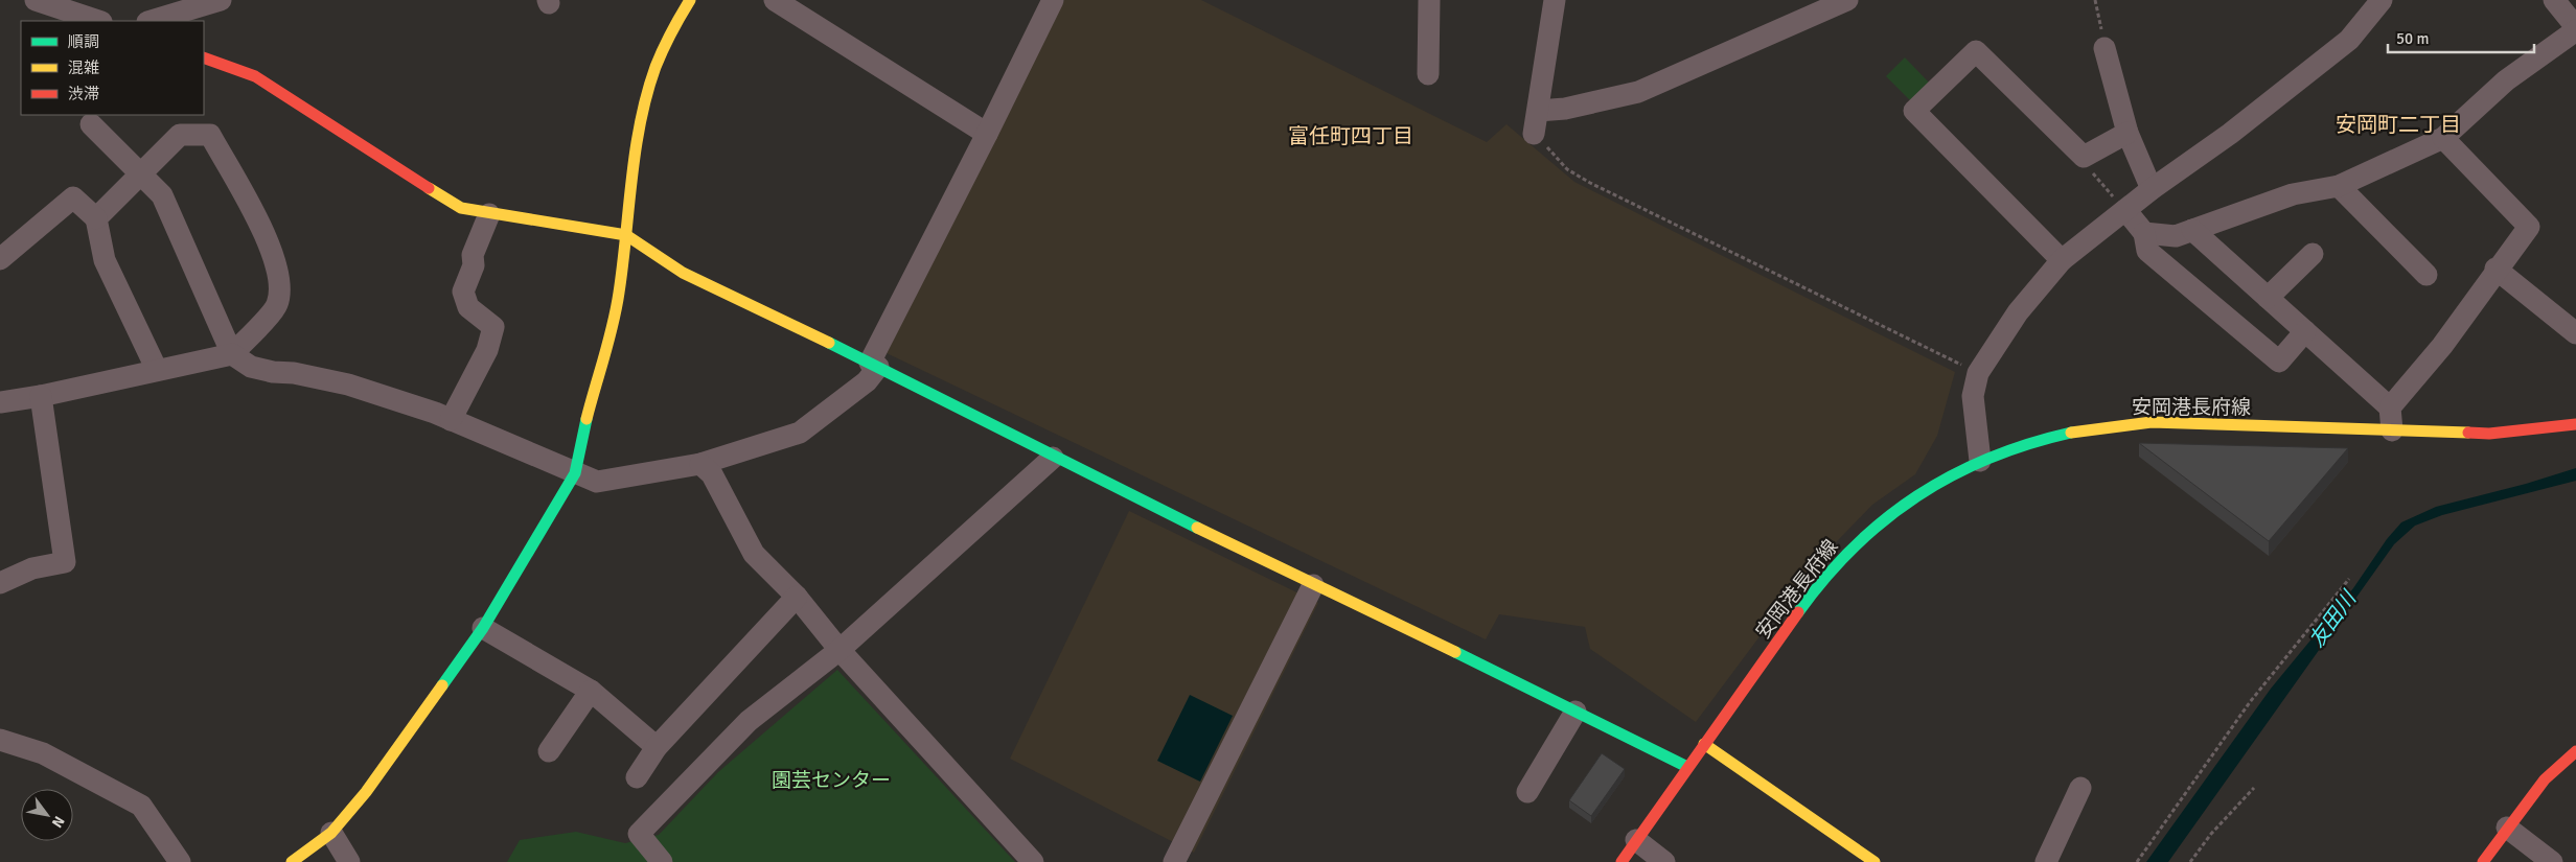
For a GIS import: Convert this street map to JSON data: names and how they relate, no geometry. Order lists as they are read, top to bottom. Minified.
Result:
{"streets":{"street":["安岡港長府線"]},"districts":["安岡町二丁目","富任町四丁目"],"water":["友田川"],"parks":["園芸センター"],"legend":["順調","混雑","渋滞"],"scale_bar":"50 m","north":"bottom right"}
